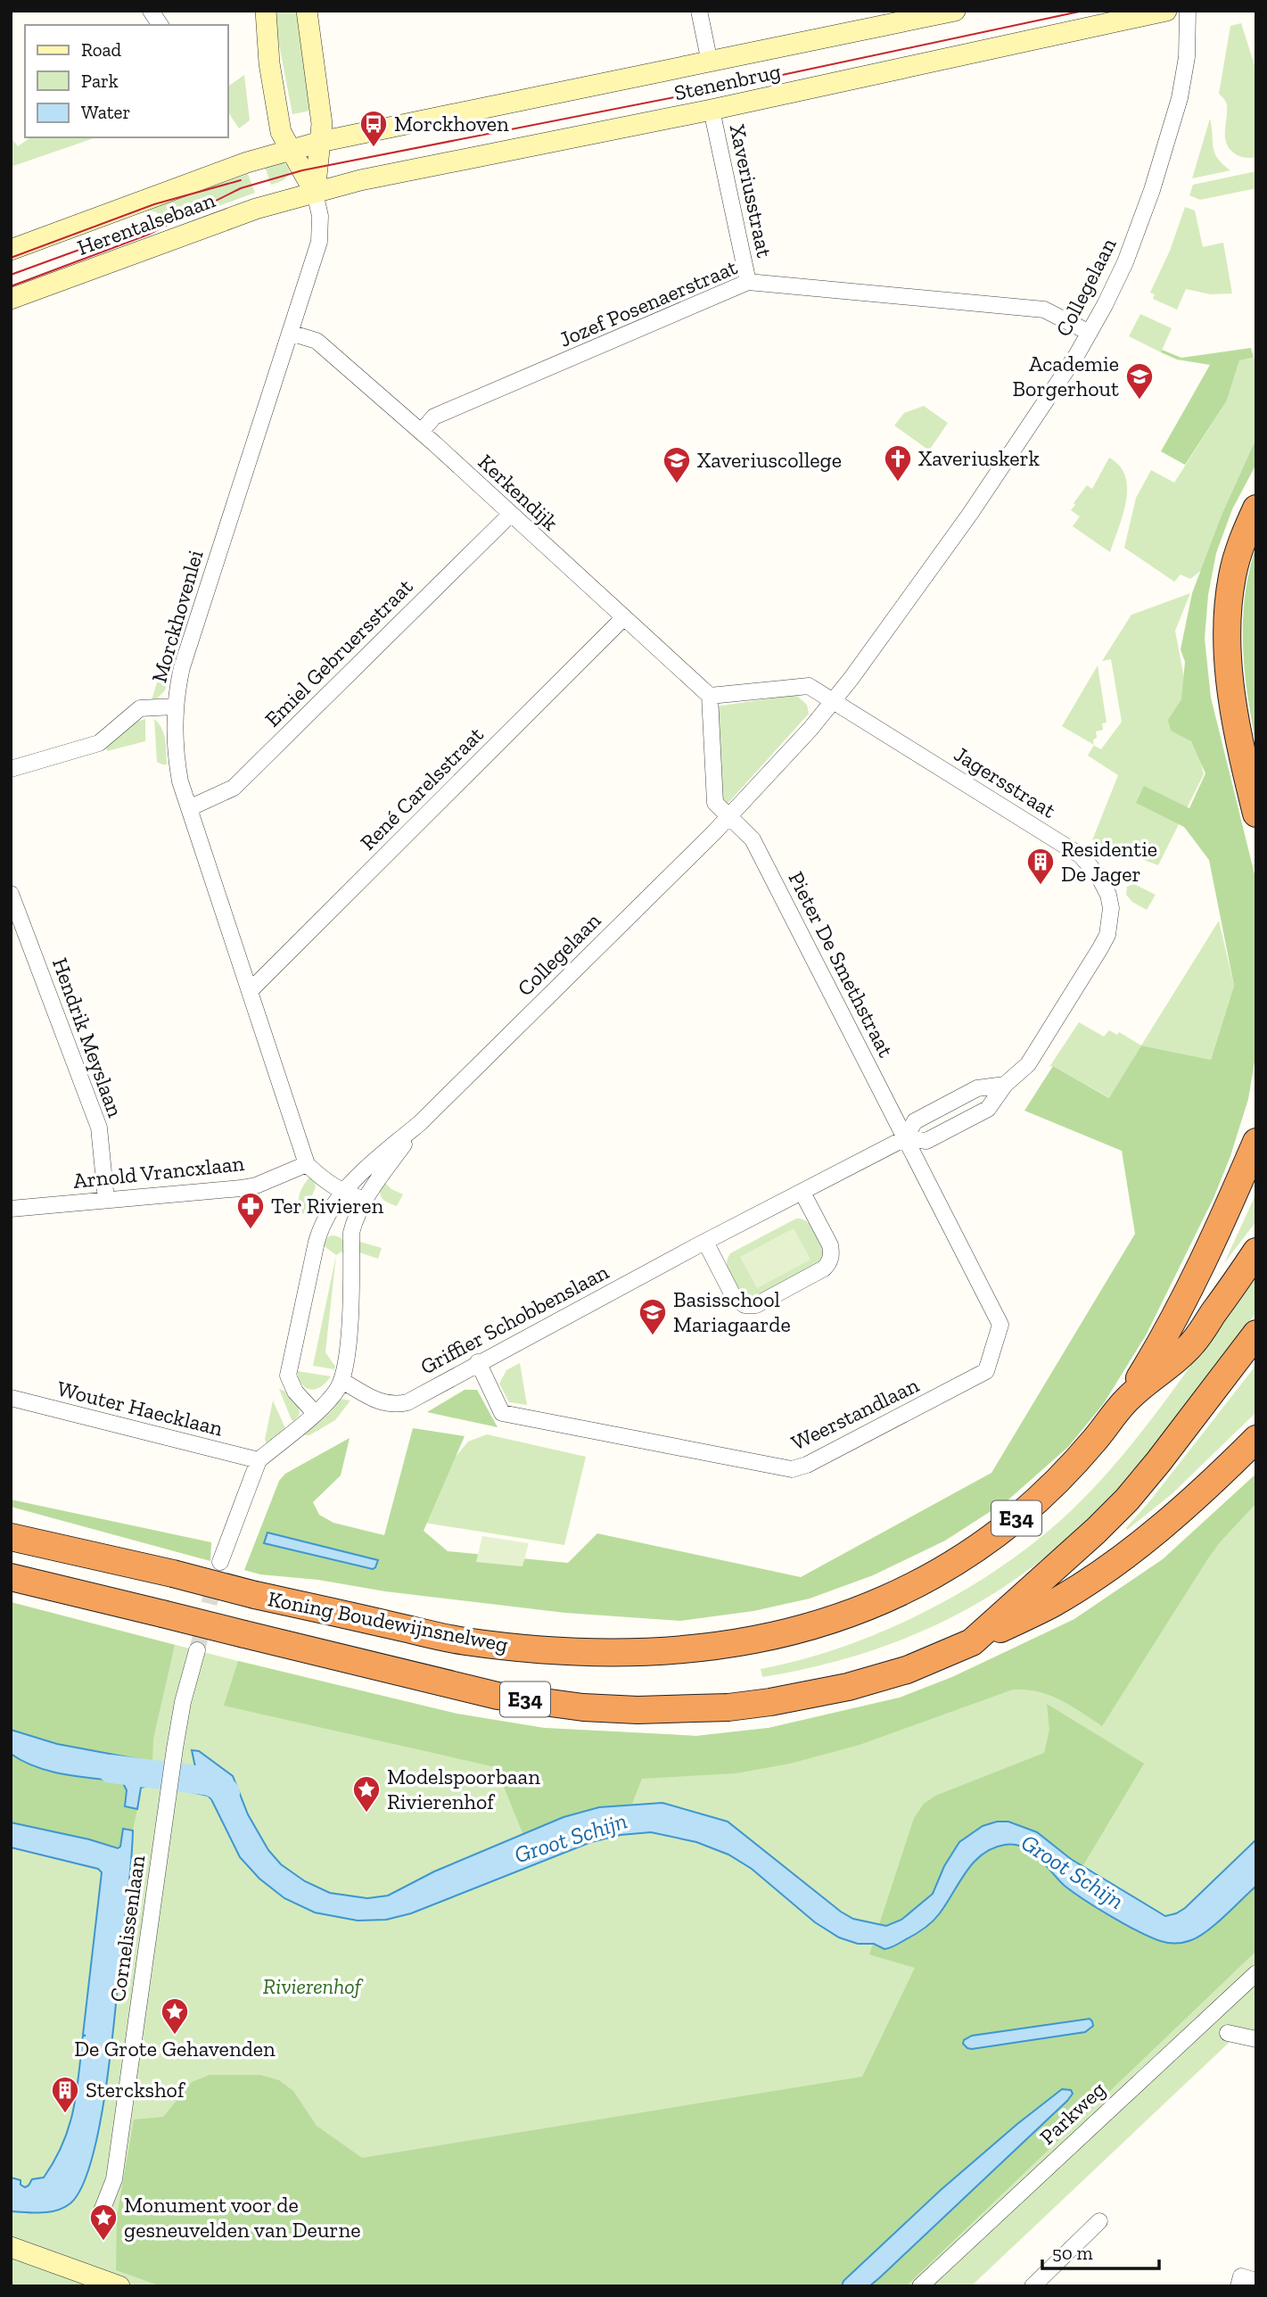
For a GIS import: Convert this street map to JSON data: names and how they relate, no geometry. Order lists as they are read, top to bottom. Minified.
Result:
{"streets":{"highway":["E34","Koning Boudewijnsnelweg"],"main road":["Stenenbrug","Herentalsebaan"],"street":["Xaveriusstraat","Collegelaan","Jozef Posenaerstraat","Kerkendijk","Morckhovenlei","Emiel Gebruersstraat","Jagersstraat","René Carelsstraat","Pieter De Smethstraat","Hendrik Meyslaan","Arnold Vrancxlaan","Griffier Schobbenslaan","Wouter Haecklaan","Weerstandlaan","Cornelissenlaan","Parkweg"]},"crossings":[["Stenenbrug","Xaveriusstraat"],["Stenenbrug","Herentalsebaan"],["Stenenbrug","Morckhovenlei"],["Xaveriusstraat","Jozef Posenaerstraat"],["Herentalsebaan","Morckhovenlei"],["Collegelaan","Jozef Posenaerstraat"],["Collegelaan","Jagersstraat"],["Collegelaan","Pieter De Smethstraat"],["Collegelaan","Griffier Schobbenslaan"],["Jozef Posenaerstraat","Kerkendijk"],["Kerkendijk","Morckhovenlei"],["Kerkendijk","Emiel Gebruersstraat"],["Kerkendijk","René Carelsstraat"],["Morckhovenlei","Emiel Gebruersstraat"],["Morckhovenlei","René Carelsstraat"],["Morckhovenlei","Arnold Vrancxlaan"],["Jagersstraat","Griffier Schobbenslaan"],["Pieter De Smethstraat","Griffier Schobbenslaan"],["Pieter De Smethstraat","Weerstandlaan"],["Hendrik Meyslaan","Arnold Vrancxlaan"],["Griffier Schobbenslaan","Weerstandlaan"]],"water":["Groot Schijn"],"parks":["Rivierenhof"],"places":{"bus stop":["Morckhoven"],"school or university":["Academie Borgerhout","Xaveriuscollege","Basisschool Mariagaarde"],"church":["Xaveriuskerk"],"building":["Residentie De Jager","Sterckshof"],"pharmacy":["Ter Rivieren"],"place":["Modelspoorbaan Rivierenhof","De Grote Gehavenden","Monument voor de gesneuvelden van Deurne"]},"legend":["Road","Park","Water"],"scale_bar":"50 m"}
